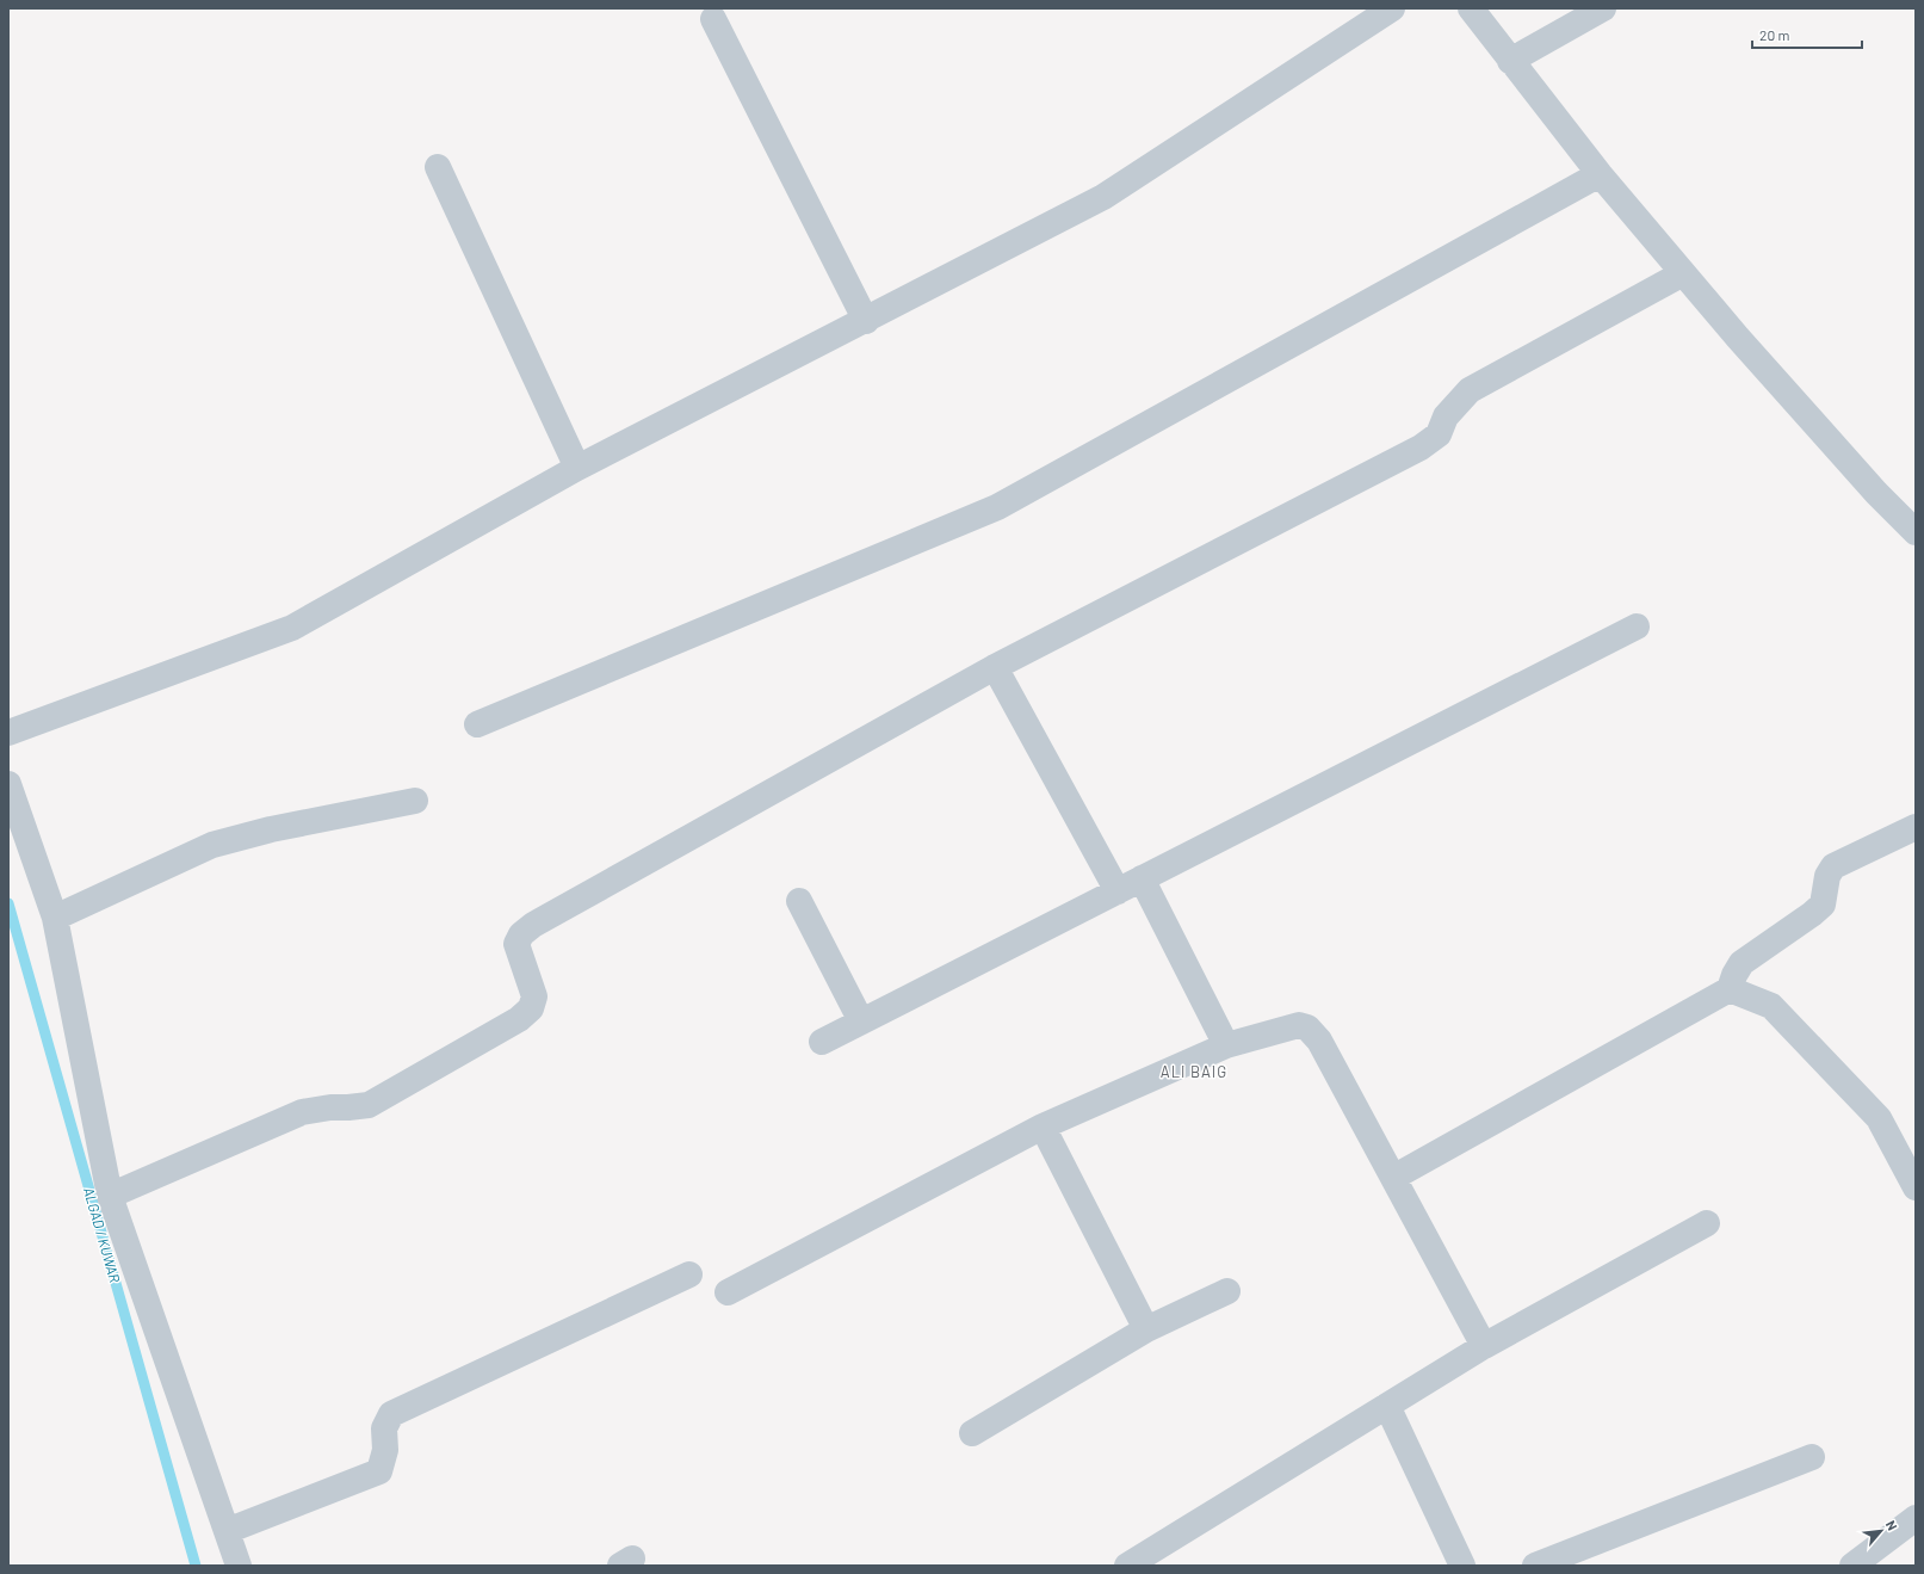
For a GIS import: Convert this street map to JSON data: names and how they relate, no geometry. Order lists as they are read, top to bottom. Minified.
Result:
{"districts":["ALI BAIG"],"water":["ALGAD / KUWAR"],"scale_bar":"20 m","north":"top right"}
